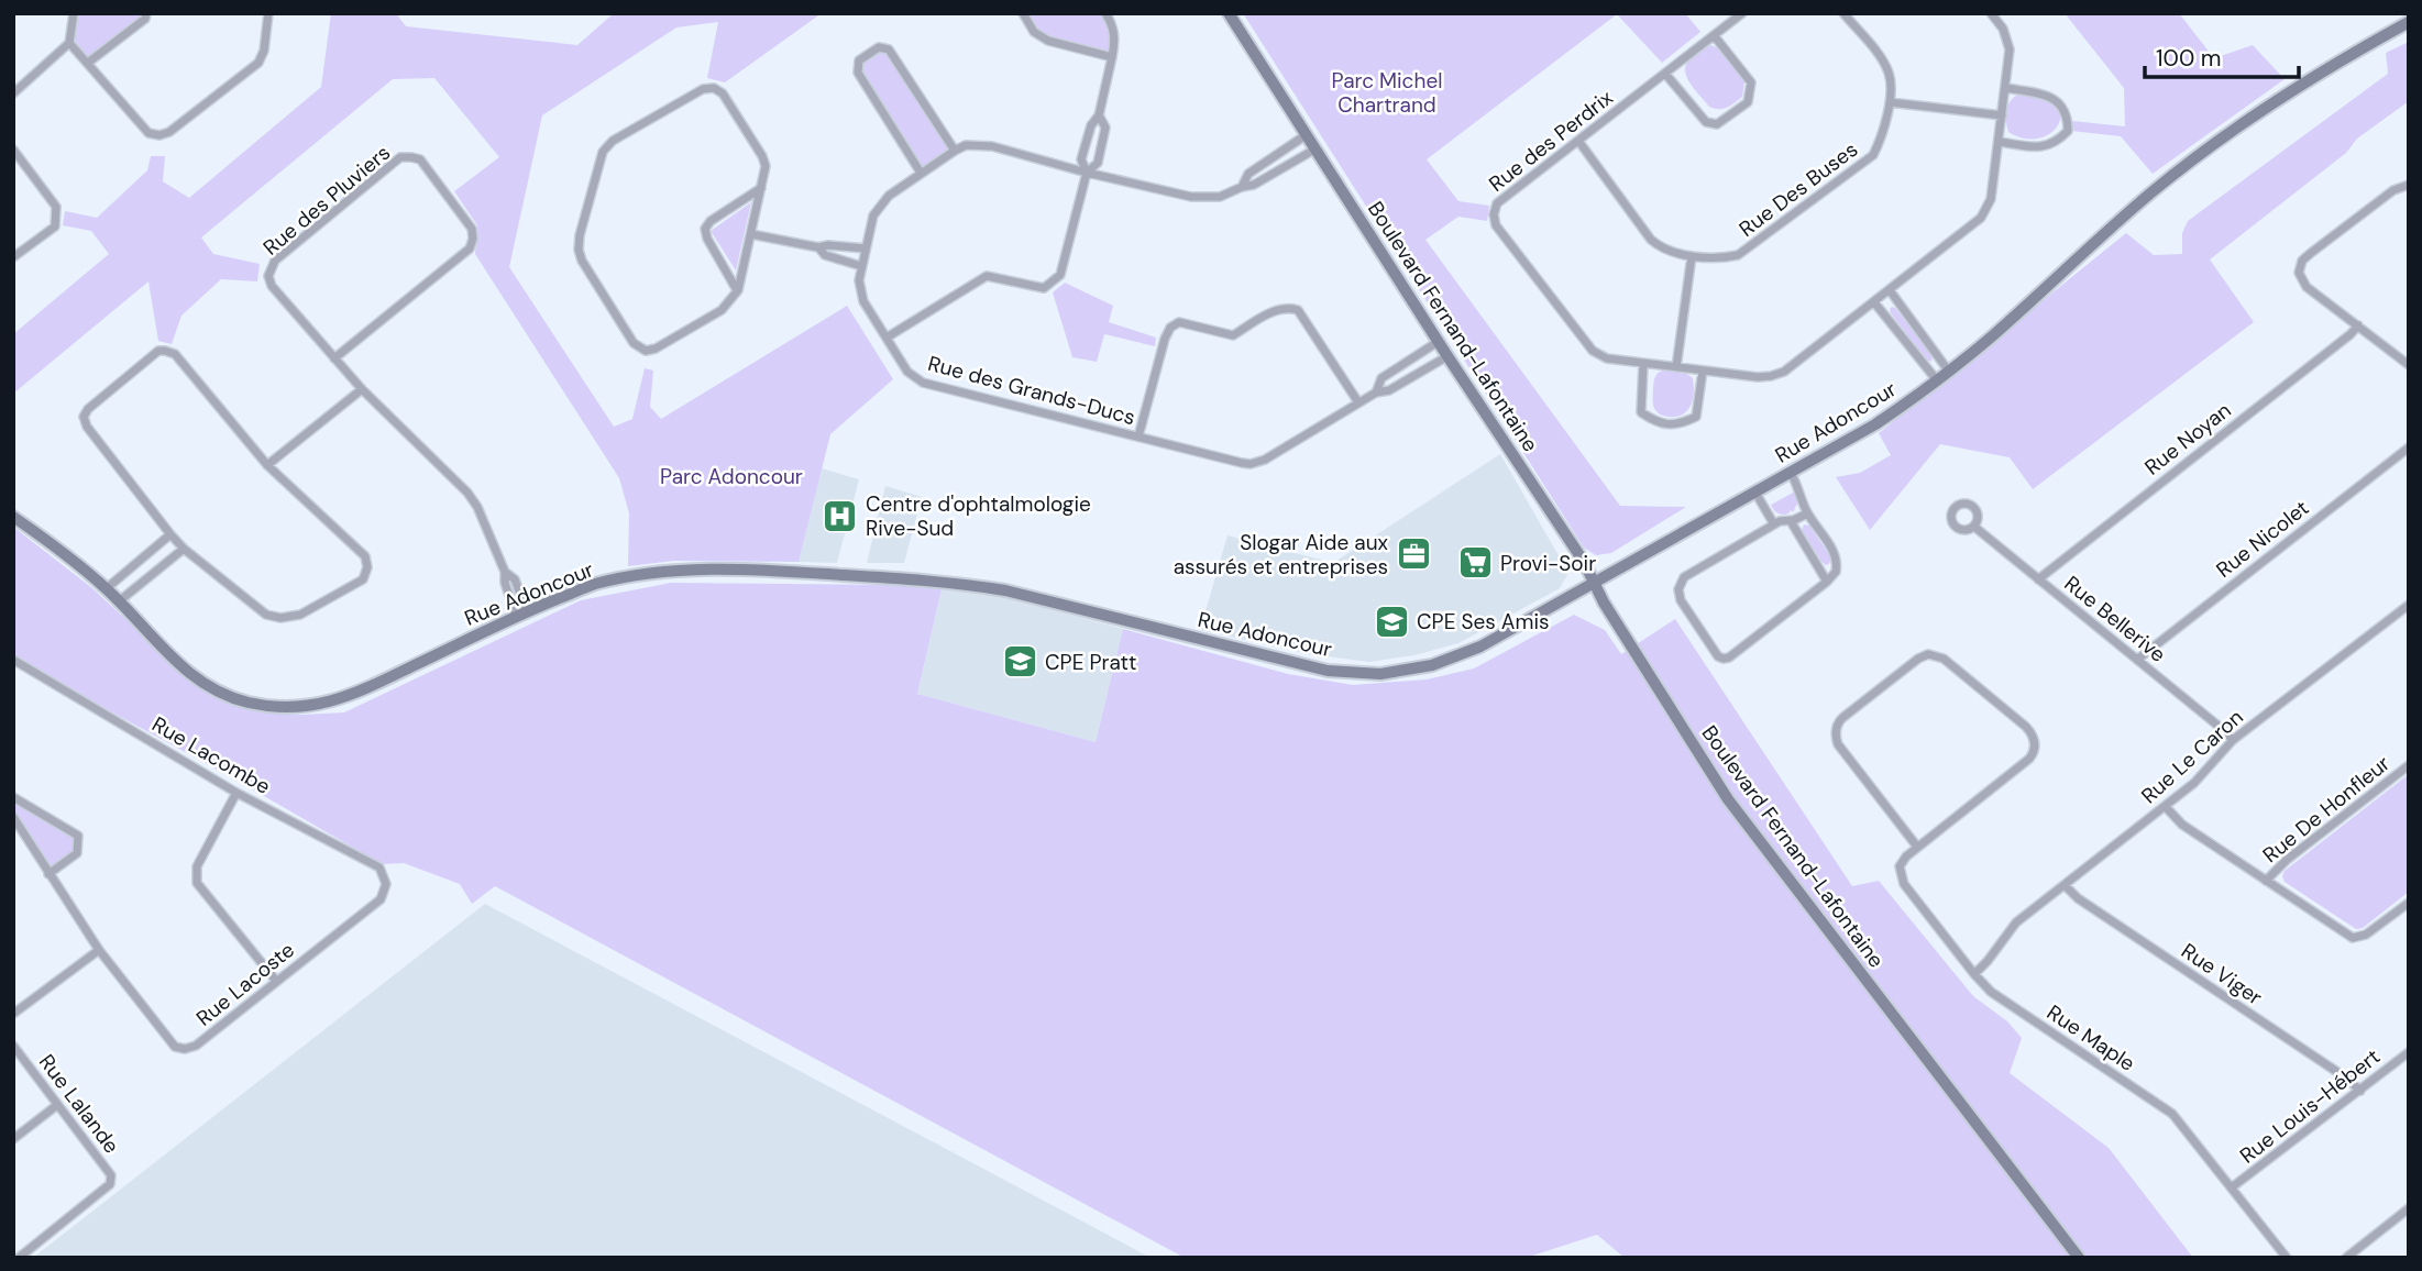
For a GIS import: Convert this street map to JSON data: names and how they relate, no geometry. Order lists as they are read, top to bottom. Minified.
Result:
{"streets":{"street":["Rue des Perdrix","Rue Des Buses","Rue des Pluviers","Boulevard Fernand-Lafontaine","Rue des Grands-Ducs","Rue Adoncour","Rue Noyan","Rue Nicolet","Rue Bellerive","Rue Lacombe","Rue Le Caron","Rue De Honfleur","Rue Viger","Rue Lacoste","Rue Maple","Rue Lalande","Rue Louis-Hébert"]},"crossings":[["Rue des Perdrix","Rue Des Buses"],["Rue des Pluviers","Rue Adoncour"],["Boulevard Fernand-Lafontaine","Rue des Grands-Ducs"],["Boulevard Fernand-Lafontaine","Rue Adoncour"],["Rue Noyan","Rue Bellerive"],["Rue Nicolet","Rue Bellerive"],["Rue Bellerive","Rue Le Caron"],["Rue Lacombe","Rue Lacoste"],["Rue Le Caron","Rue Viger"],["Rue Le Caron","Rue Maple"],["Rue Viger","Rue Louis-Hébert"],["Rue Maple","Rue Louis-Hébert"]],"parks":["Parc Michel Chartrand","Parc Adoncour"],"places":{"hospital":["Centre d'ophtalmologie Rive-Sud"],"office":["Slogar Aide aux assurés et entreprises"],"supermarket":["Provi-Soir"],"school or university":["CPE Ses Amis","CPE Pratt"]},"scale_bar":"100 m"}
